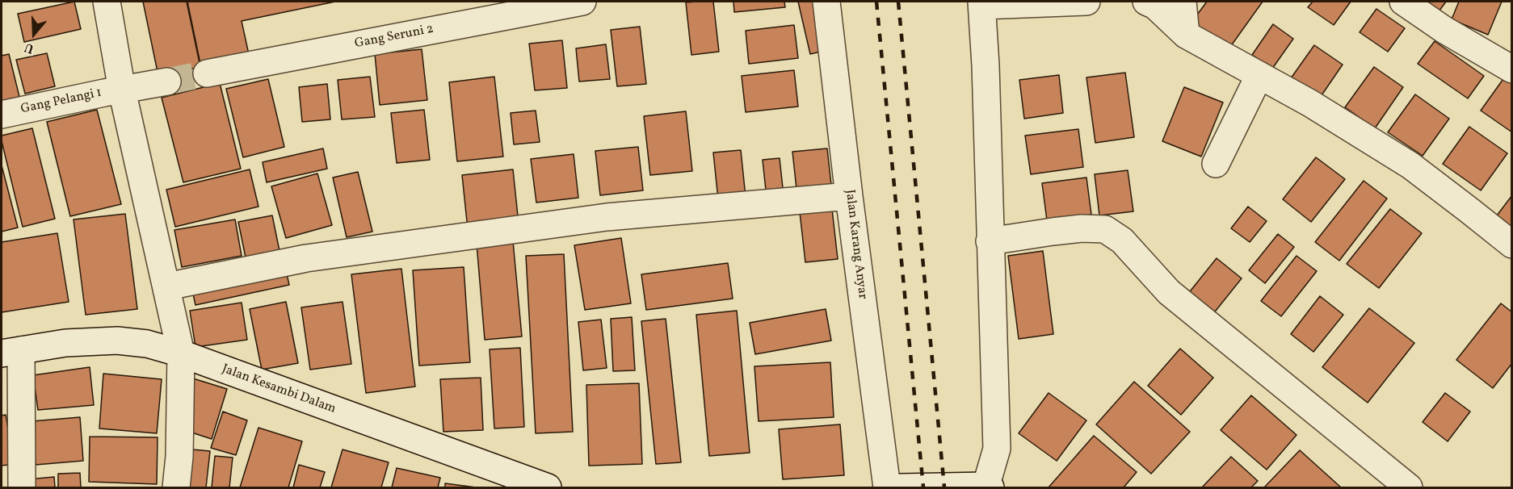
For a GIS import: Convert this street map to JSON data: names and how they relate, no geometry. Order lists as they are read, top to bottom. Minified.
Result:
{"streets":{"street":["Gang Seruni 2","Gang Pelangi 1","Jalan Karang Anyar","Jalan Kesambi Dalam"]},"north":"bottom"}
